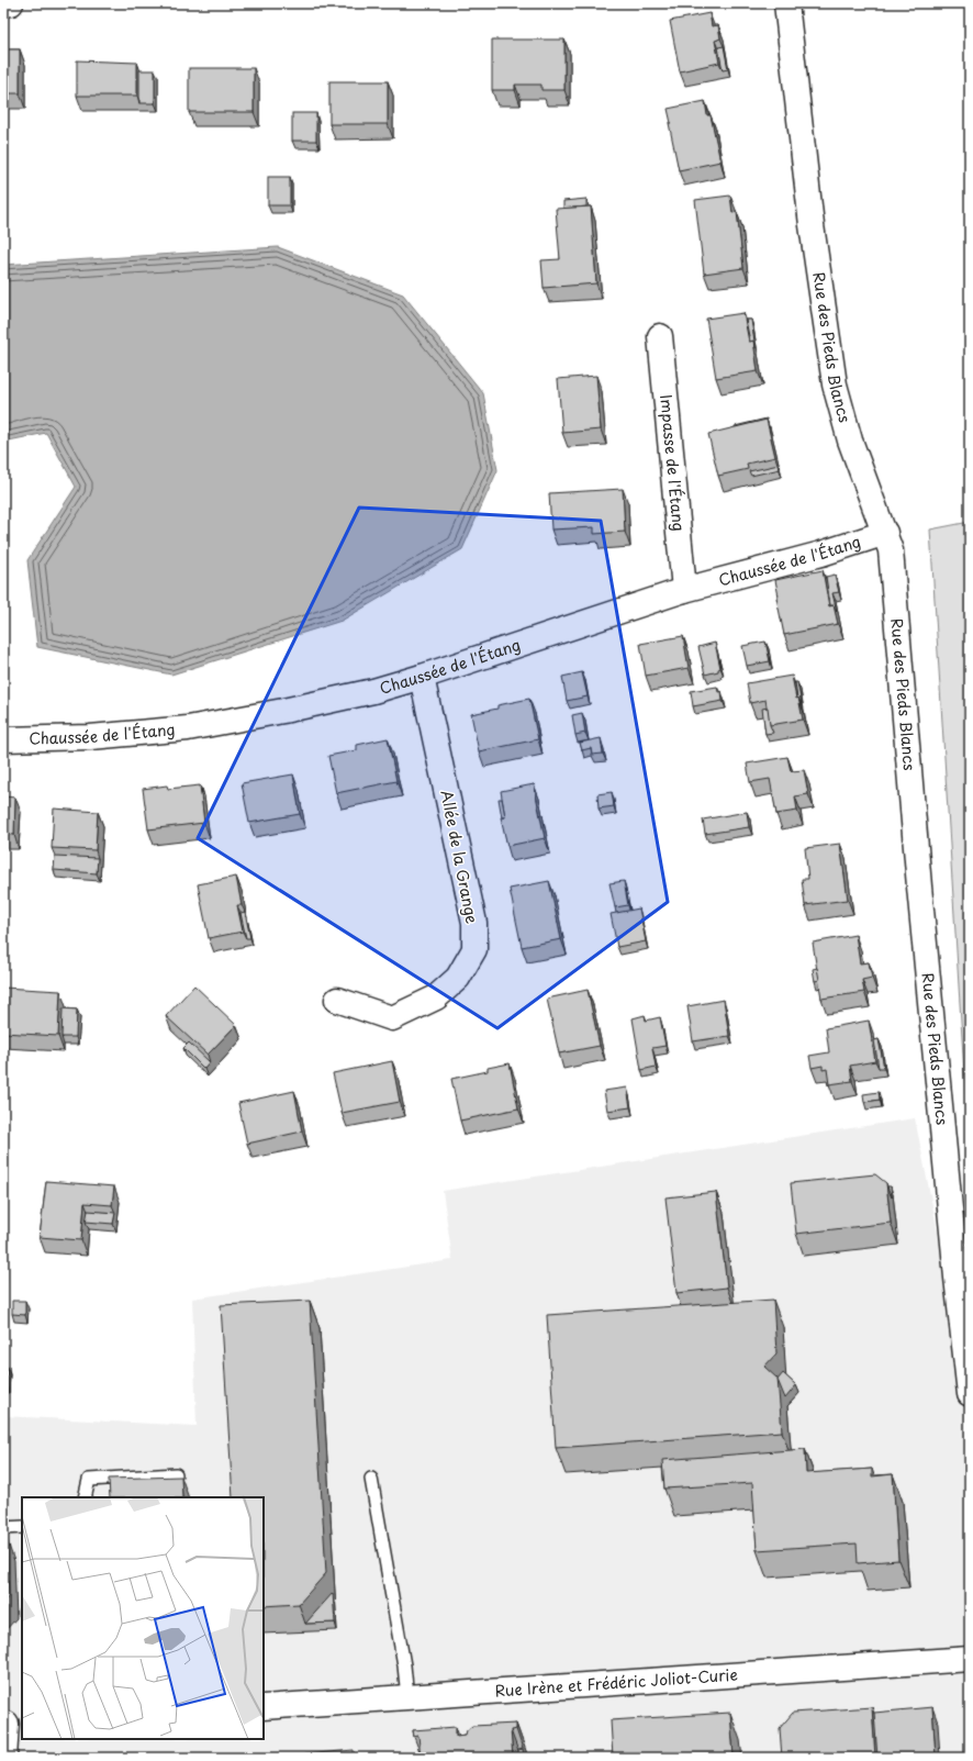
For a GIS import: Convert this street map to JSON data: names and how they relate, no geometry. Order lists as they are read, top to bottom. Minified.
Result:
{"streets":{"street":["Rue des Pieds Blancs","Impasse de l'Étang","Chaussée de l'Étang","Allée de la Grange","Rue Irène et Frédéric Joliot-Curie"]},"crossings":[["Rue des Pieds Blancs","Chaussée de l'Étang"],["Impasse de l'Étang","Chaussée de l'Étang"],["Chaussée de l'Étang","Allée de la Grange"]]}
